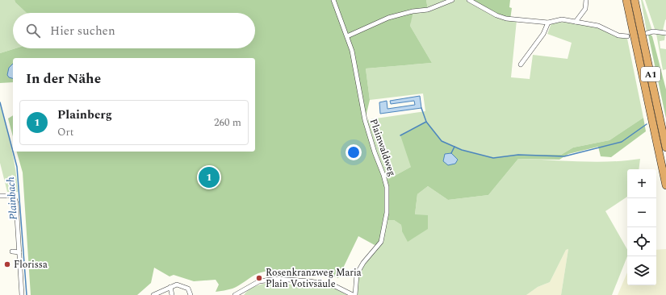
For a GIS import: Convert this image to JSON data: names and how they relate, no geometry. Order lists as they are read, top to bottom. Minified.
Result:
{"streets":{"highway":["A1"],"street":["Plainwaldweg"]},"water":["Plainbach"],"places":["Florissa","Rosenkranzweg Maria Plain Votivsäule"],"page":{"search":"Hier suchen","heading":"In der Nähe","list":[{"mark":"1","name":"Plainberg","note":"Ort","value":"260 m"}],"pins":"1","map_buttons":["+","−"]}}
